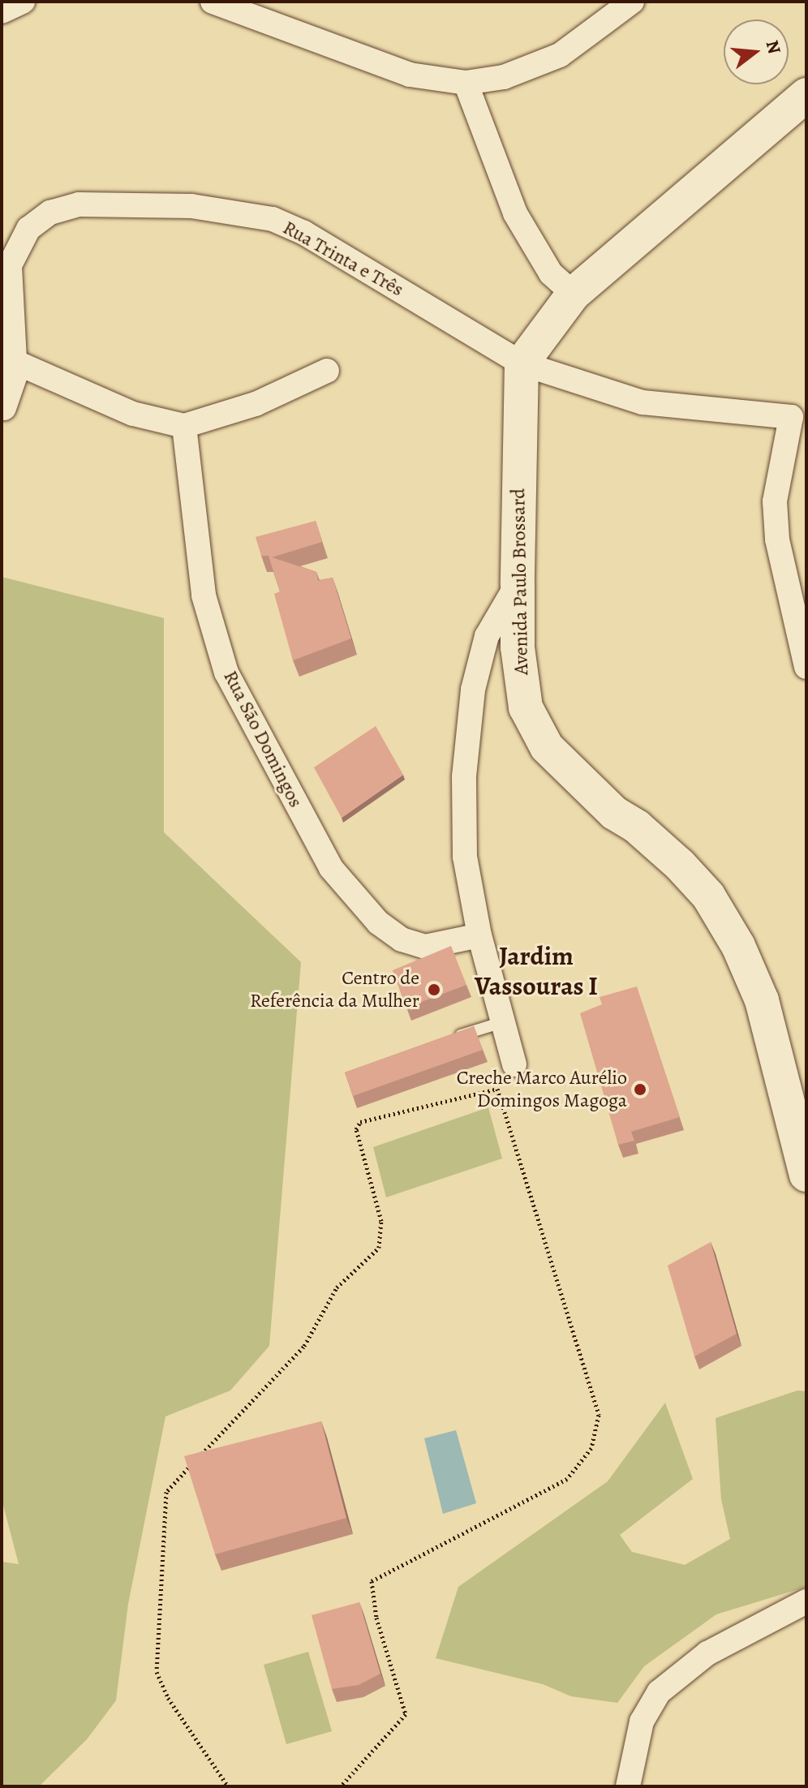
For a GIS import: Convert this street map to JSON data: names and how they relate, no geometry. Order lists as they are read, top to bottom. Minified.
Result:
{"streets":{"main road":["Avenida Paulo Brossard"],"street":["Rua Trinta e Três","Rua São Domingos"]},"crossings":[["Rua Trinta e Três","Avenida Paulo Brossard"]],"districts":["Jardim Vassouras I"],"places":["Centro de Referência da Mulher","Creche Marco Aurélio Domingos Magoga"],"north":"right"}
